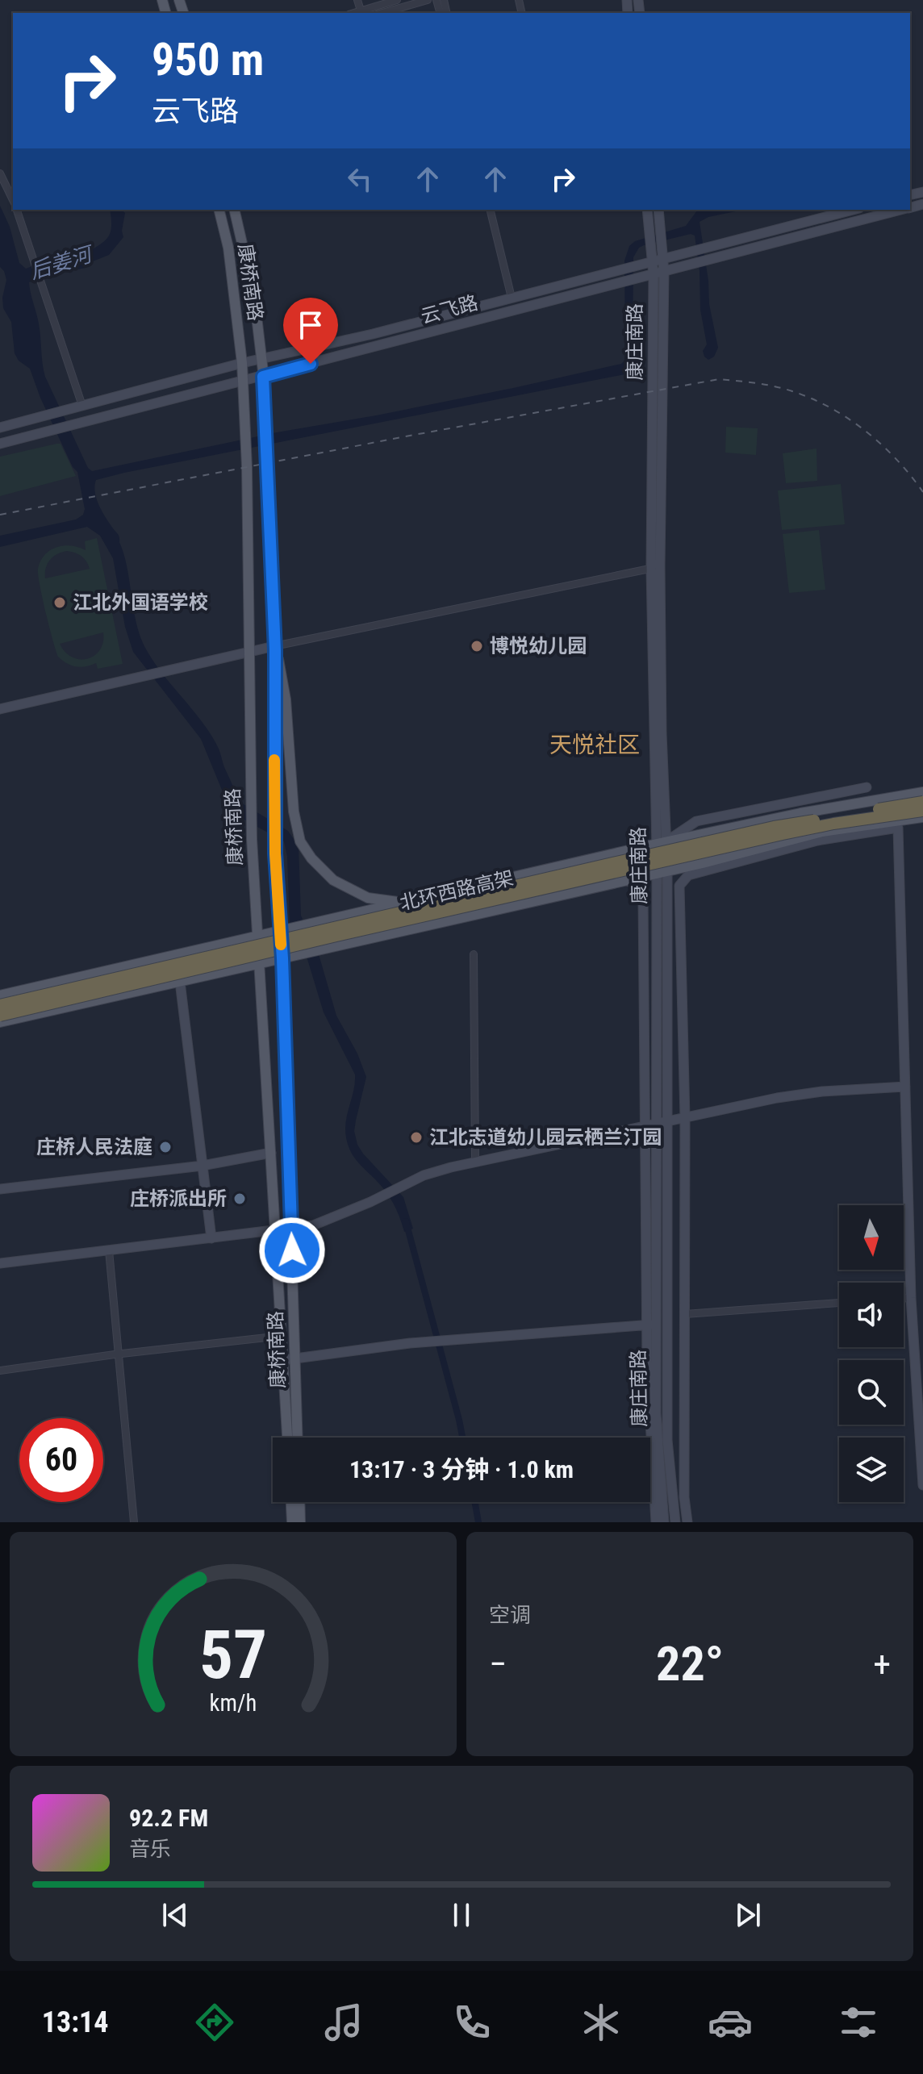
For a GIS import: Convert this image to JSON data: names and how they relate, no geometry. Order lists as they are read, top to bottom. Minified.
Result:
{"streets":{"highway":["北环西路高架"],"main road":["康桥南路"],"street":["云飞路","康庄南路"]},"crossings":[["康桥南路","云飞路"],["云飞路","康庄南路"]],"districts":["天悦社区"],"water":["后姜河"],"places":["江北外国语学校","博悦幼儿园","江北志道幼儿园云栖兰汀园","庄桥人民法庭","庄桥派出所"],"north":"bottom","page":{"turn":["950 m","云飞路"],"limit":"60","trip":"13:17 · 3 分钟 · 1.0 km","tile":"空调","heat":["−","22°","+"],"song":["92.2 FM","音乐"],"tabs":"13:14","gauge":["57","km/h"]}}
